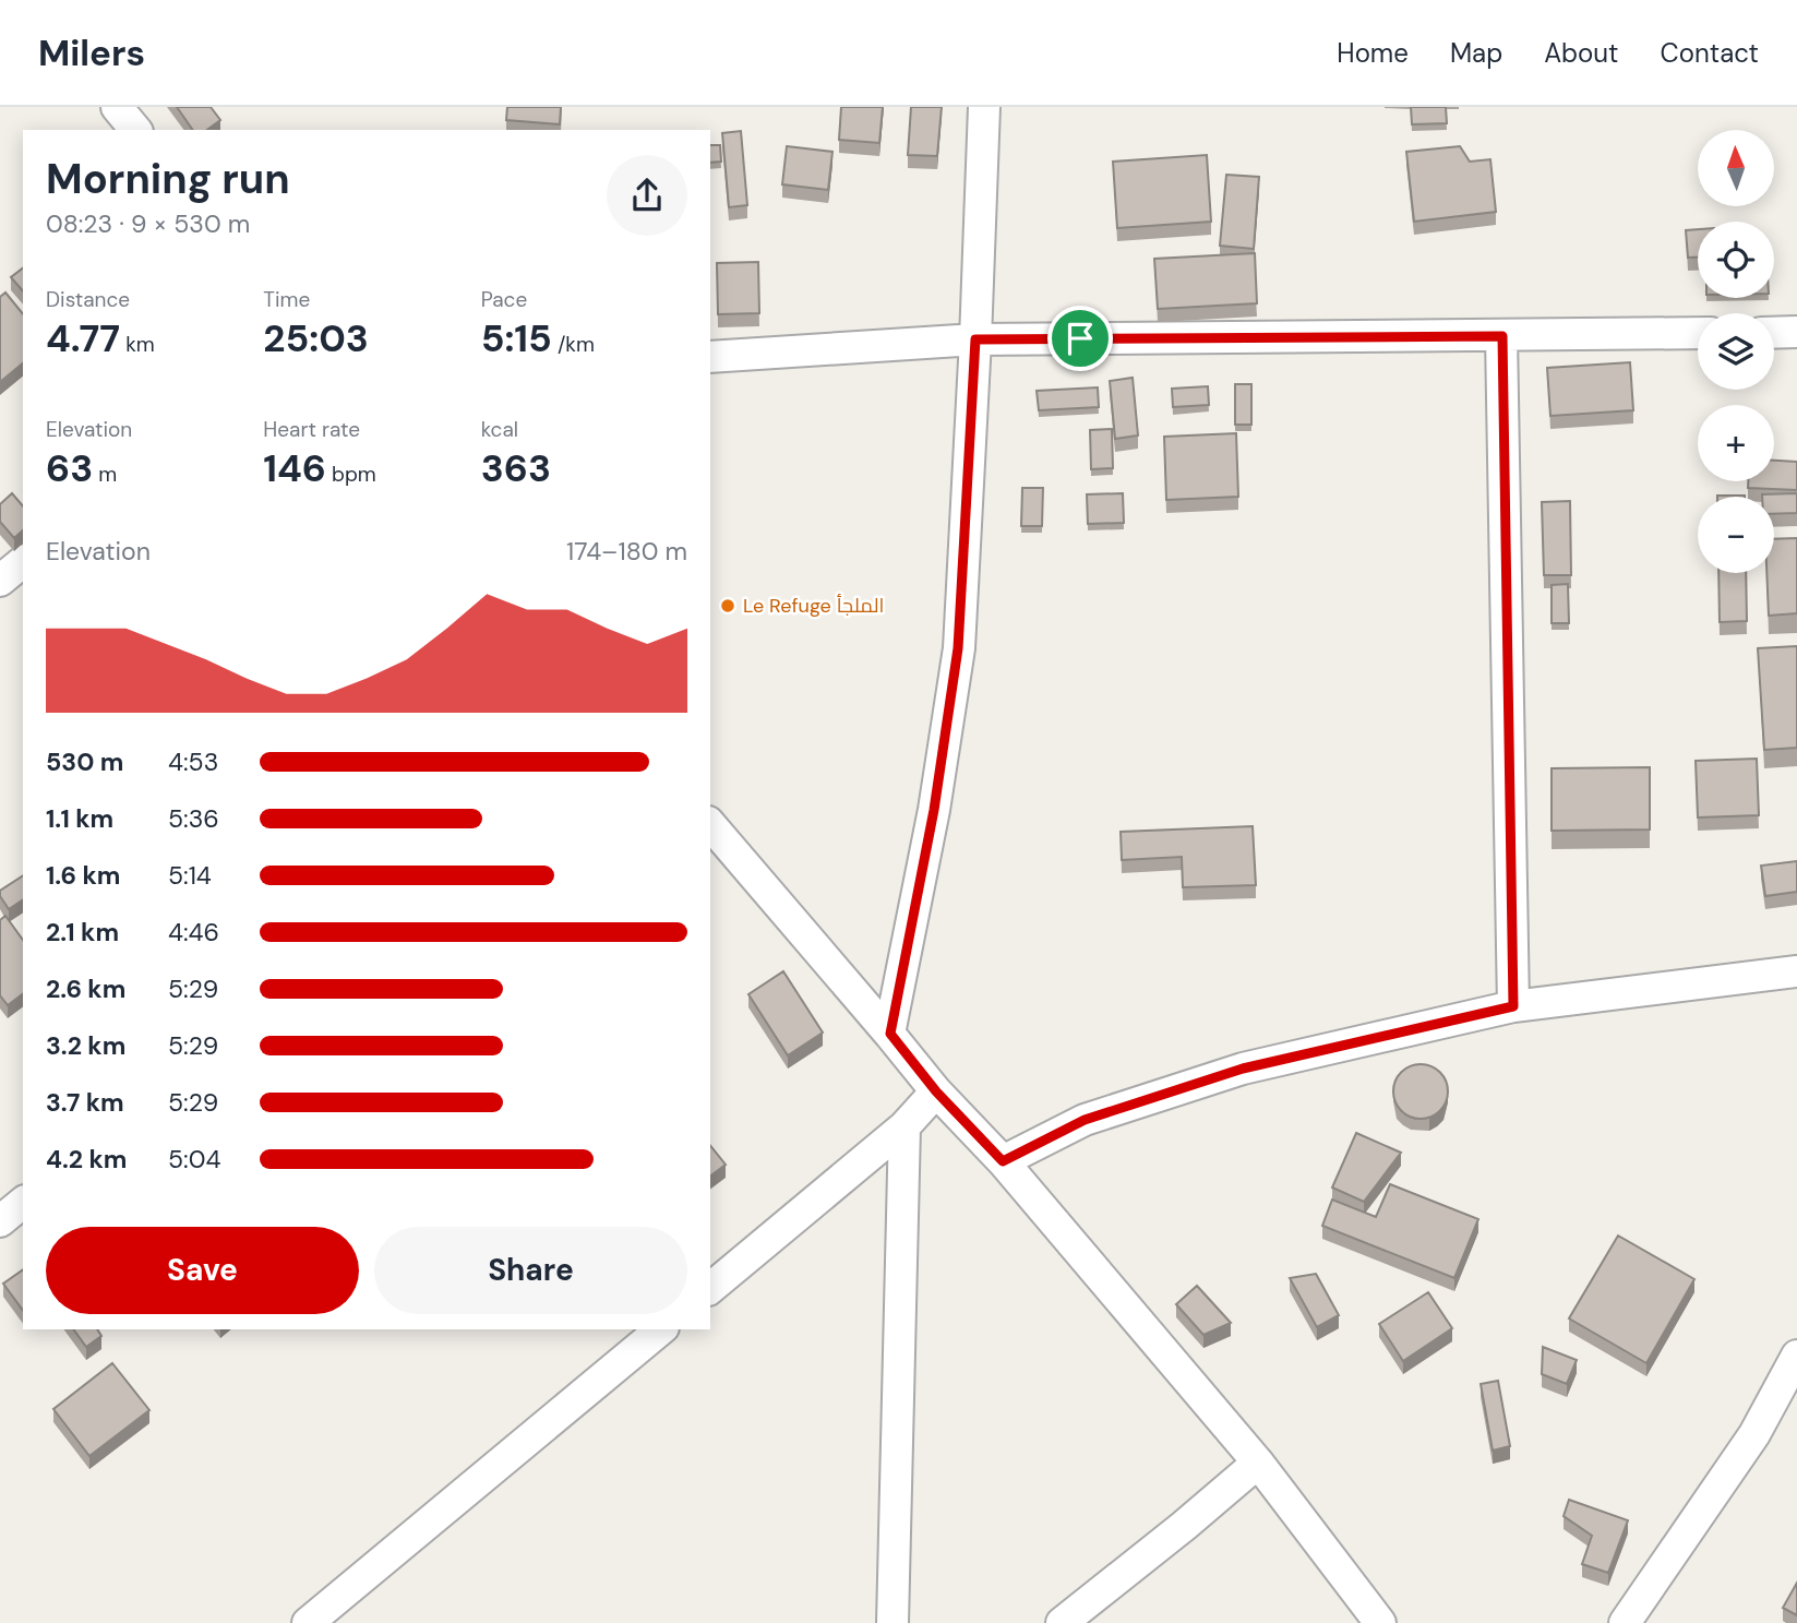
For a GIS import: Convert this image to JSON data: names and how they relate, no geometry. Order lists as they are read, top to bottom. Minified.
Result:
{"places":["Le Refuge الملجأ"],"north":"top","page":{"header":"Milers","nav":["Home","Map","About","Contact"],"map_buttons":["+","−"],"heading":["Morning run","08:23 · 9 × 530 m"],"stats":[["Distance","4.77 km"],["Time","25:03"],["Pace","5:15 /km"],["Elevation","63 m"],["Heart rate","146 bpm"],["kcal","363"]],"chart":["Elevation","174–180 m"],"list":[{"name":"530 m","note":"4:53"},{"name":"1.1 km","note":"5:36"},{"name":"1.6 km","note":"5:14"},{"name":"2.1 km","note":"4:46"},{"name":"2.6 km","note":"5:29"},{"name":"3.2 km","note":"5:29"},{"name":"3.7 km","note":"5:29"},{"name":"4.2 km","note":"5:04"}],"buttons":["Save","Share"]}}
